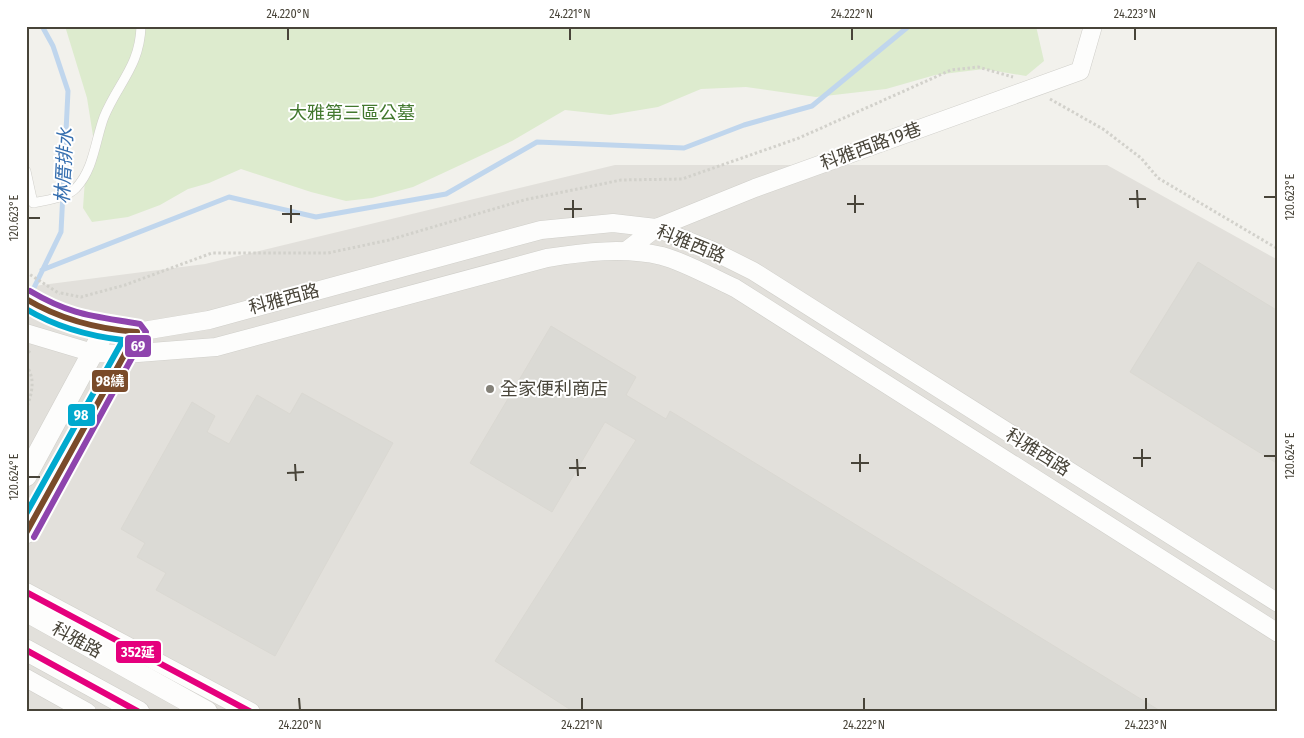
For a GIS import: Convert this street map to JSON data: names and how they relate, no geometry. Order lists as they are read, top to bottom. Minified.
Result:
{"streets":{"street":["科雅西路19巷","科雅西路","科雅路"]},"crossings":[["科雅西路19巷","科雅西路"]],"water":["林厝排水"],"parks":["大雅第三區公墓"],"places":["全家便利商店"],"lines":["transit line 69","transit line 98繞","transit line 98","transit line 352延"],"coordinates":["24.220°N","24.221°N","24.222°N","24.223°N","120.623°E","120.624°E"]}
